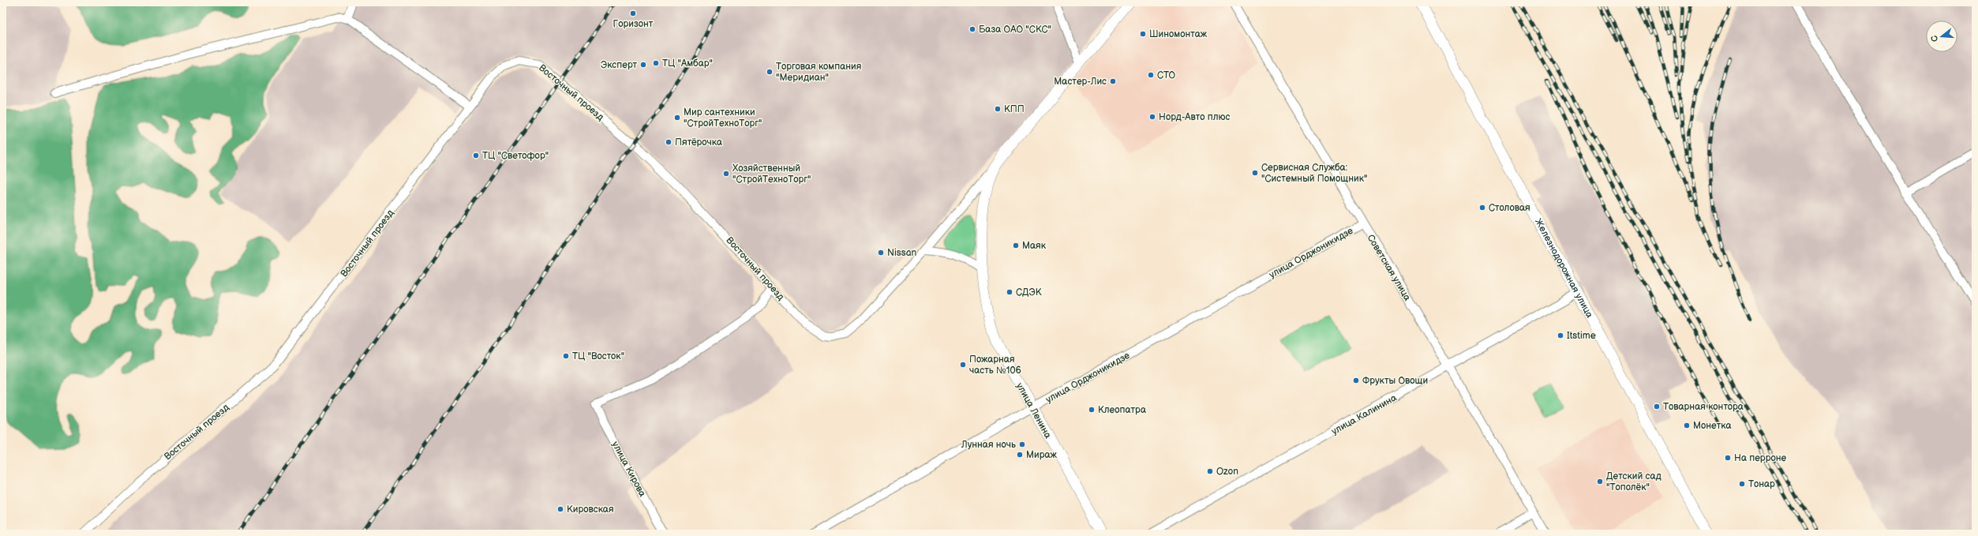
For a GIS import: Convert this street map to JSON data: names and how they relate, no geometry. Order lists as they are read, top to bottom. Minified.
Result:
{"streets":{"main road":["Железнодорожная улица","улица Ленина"],"street":["Восточный проезд","улица Орджоникидзе","Советская улица","улица Калинина","улица Кирова"]},"crossings":[["Восточный проезд","улица Ленина"],["Восточный проезд","улица Кирова"],["улица Орджоникидзе","Советская улица"],["улица Орджоникидзе","улица Ленина"],["Советская улица","улица Калинина"],["Железнодорожная улица","улица Калинина"]],"places":["Горизонт","База ОАО \"СКС\"","Шиномонтаж","ТЦ \"Амбар\"","Эксперт","Торговая компания \"Меридиан\"","СТО","Мастер-Лис","КПП","Норд-Авто плюс","Мир сантехники \"СтройТехноТорг\"","Пятёрочка","ТЦ \"Светофор\"","Сервисная Служба: \"Системный Помощник\"","Хозяйственный \"СтройТехноТорг\"","Столовая","Маяк","Nissan","СДЭК","Itstime","ТЦ \"Восток\"","Пожарная часть №106","Фрукты Овощи","Товарная контора","Клеопатра","Монетка","Лунная ночь","Мираж","На перроне","Ozon","Детский сад \"Тополёк\"","Тонар","Кировская"],"north":"left"}
